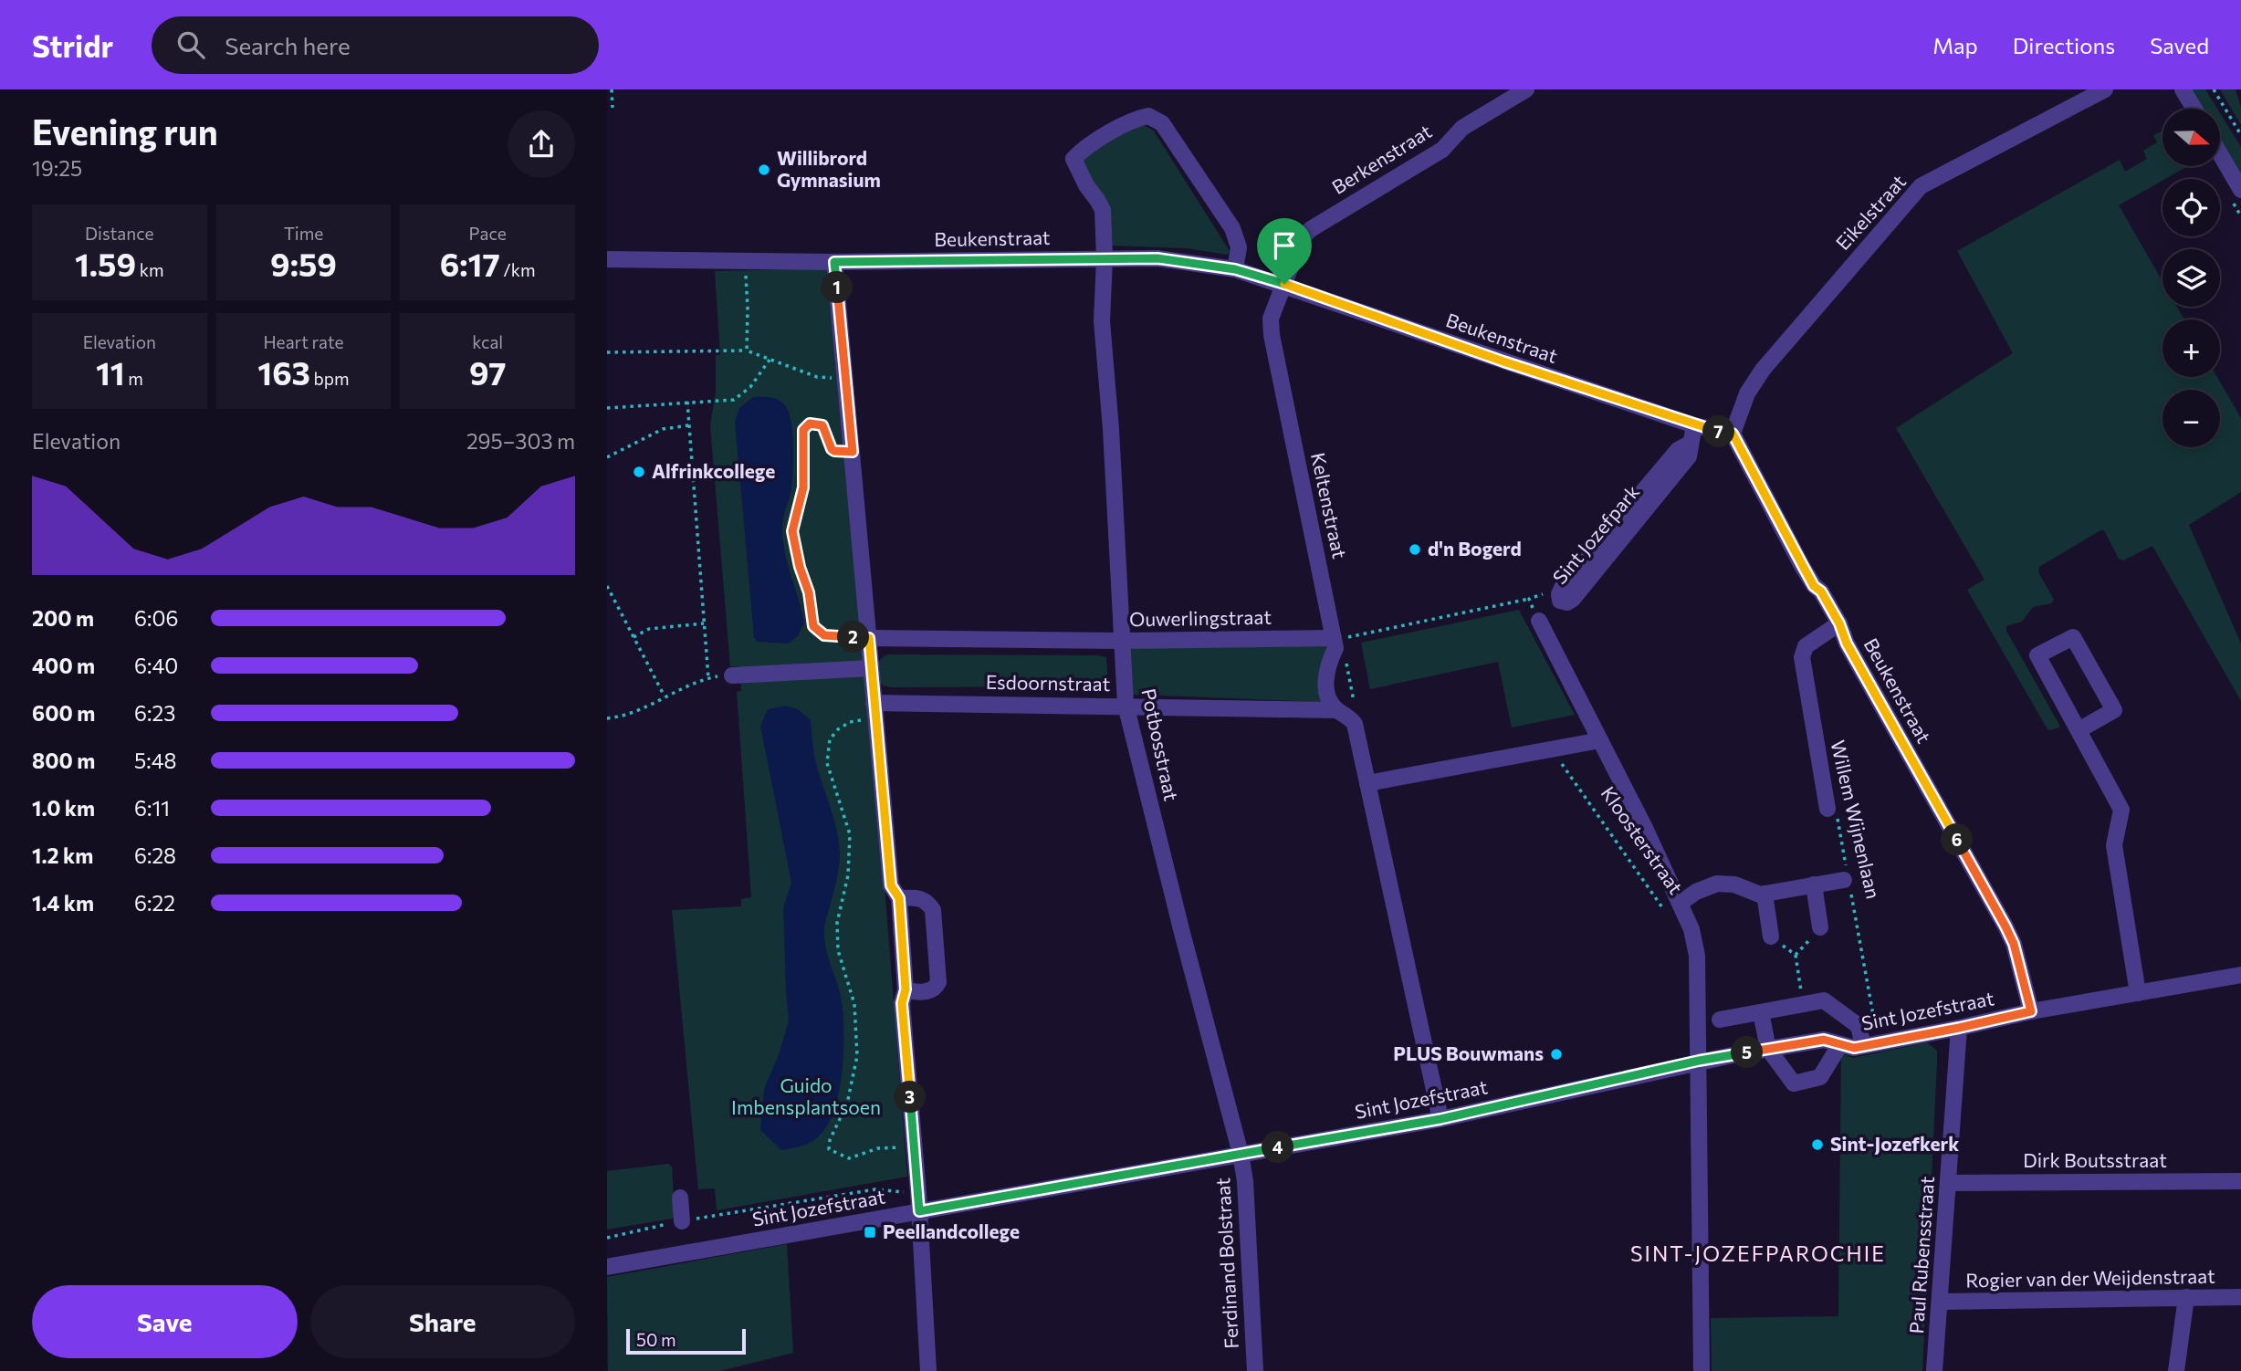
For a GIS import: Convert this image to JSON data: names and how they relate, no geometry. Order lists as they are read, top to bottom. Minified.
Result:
{"streets":{"street":["Berkenstraat","Eikelstraat","Beukenstraat","Keltenstraat","Sint Jozefpark","Ouwerlingstraat","Esdoornstraat","Potbosstraat","Willem Wijnenlaan","Kloosterstraat","Sint Jozefstraat","Dirk Boutsstraat","Paul Rubensstraat","Ferdinand Bolstraat","Rogier van der Weijdenstraat"]},"crossings":[["Berkenstraat","Beukenstraat"],["Berkenstraat","Keltenstraat"],["Eikelstraat","Beukenstraat"],["Beukenstraat","Keltenstraat"],["Beukenstraat","Sint Jozefpark"],["Beukenstraat","Potbosstraat"],["Beukenstraat","Willem Wijnenlaan"],["Beukenstraat","Sint Jozefstraat"],["Keltenstraat","Ouwerlingstraat"],["Keltenstraat","Esdoornstraat"],["Ouwerlingstraat","Potbosstraat"],["Esdoornstraat","Potbosstraat"],["Potbosstraat","Sint Jozefstraat"],["Potbosstraat","Ferdinand Bolstraat"],["Willem Wijnenlaan","Sint Jozefstraat"],["Kloosterstraat","Sint Jozefstraat"],["Sint Jozefstraat","Paul Rubensstraat"],["Sint Jozefstraat","Ferdinand Bolstraat"],["Dirk Boutsstraat","Paul Rubensstraat"],["Paul Rubensstraat","Rogier van der Weijdenstraat"]],"districts":["SINT-JOZEFPAROCHIE"],"parks":["Guido Imbensplantsoen"],"places":{"other":["Willibrord Gymnasium","Alfrinkcollege","d'n Bogerd","PLUS Bouwmans","Sint-Jozefkerk"],"transit":["Peellandcollege"]},"scale_bar":"50 m","north":"right","page":{"header":"Stridr","search":"Search here","nav":["Map","Directions","Saved"],"heading":["Evening run","19:25"],"map_buttons":["+","−"],"stats":[["Distance","1.59 km"],["Time","9:59"],["Pace","6:17 /km"],["Elevation","11 m"],["Heart rate","163 bpm"],["kcal","97"]],"pins":["1","7","2","6","5","3","4"],"chart":["Elevation","295–303 m"],"list":[{"name":"200 m","note":"6:06"},{"name":"400 m","note":"6:40"},{"name":"600 m","note":"6:23"},{"name":"800 m","note":"5:48"},{"name":"1.0 km","note":"6:11"},{"name":"1.2 km","note":"6:28"},{"name":"1.4 km","note":"6:22"}],"buttons":["Save","Share"],"scale":"50 m"}}
